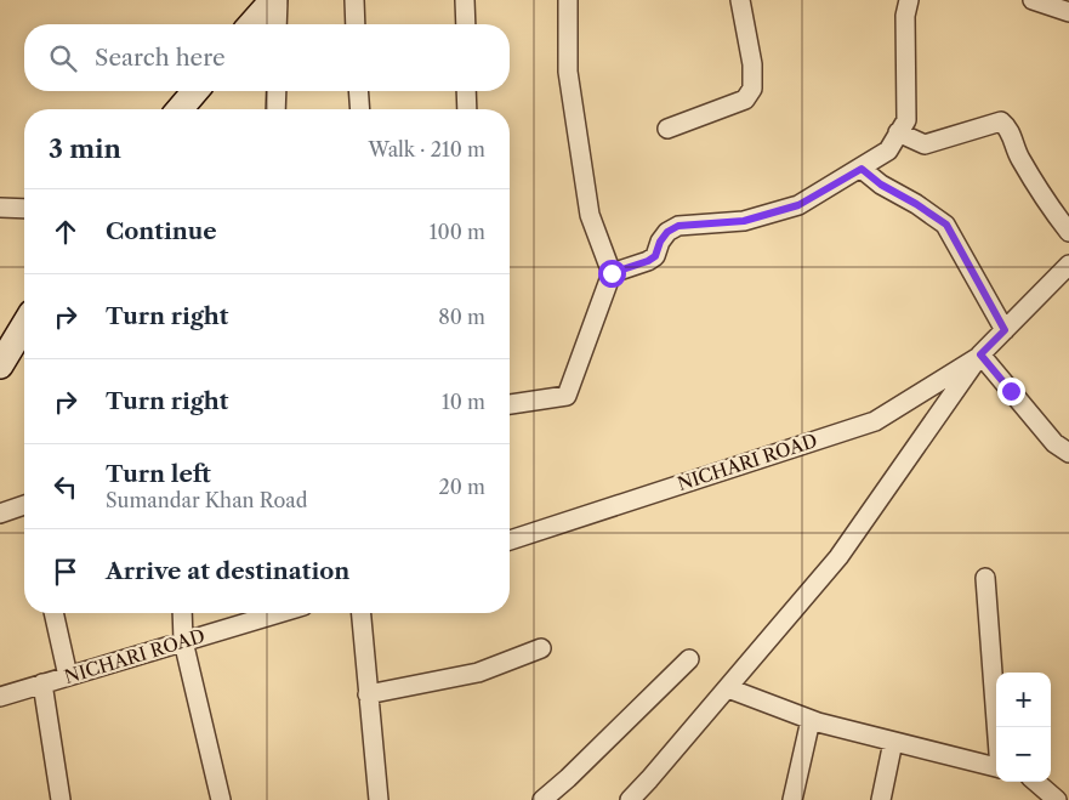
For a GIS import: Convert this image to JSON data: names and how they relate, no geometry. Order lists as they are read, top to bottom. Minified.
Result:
{"streets":{"street":["NICHARI ROAD"]},"page":{"search":"Search here","heading":["3 min","Walk · 210 m"],"list":[["Continue","100 m"],["Turn right","80 m"],["Turn right","10 m"],["Turn left","Sumandar Khan Road","20 m"],"Arrive at destination"],"map_buttons":["+","−"]}}
